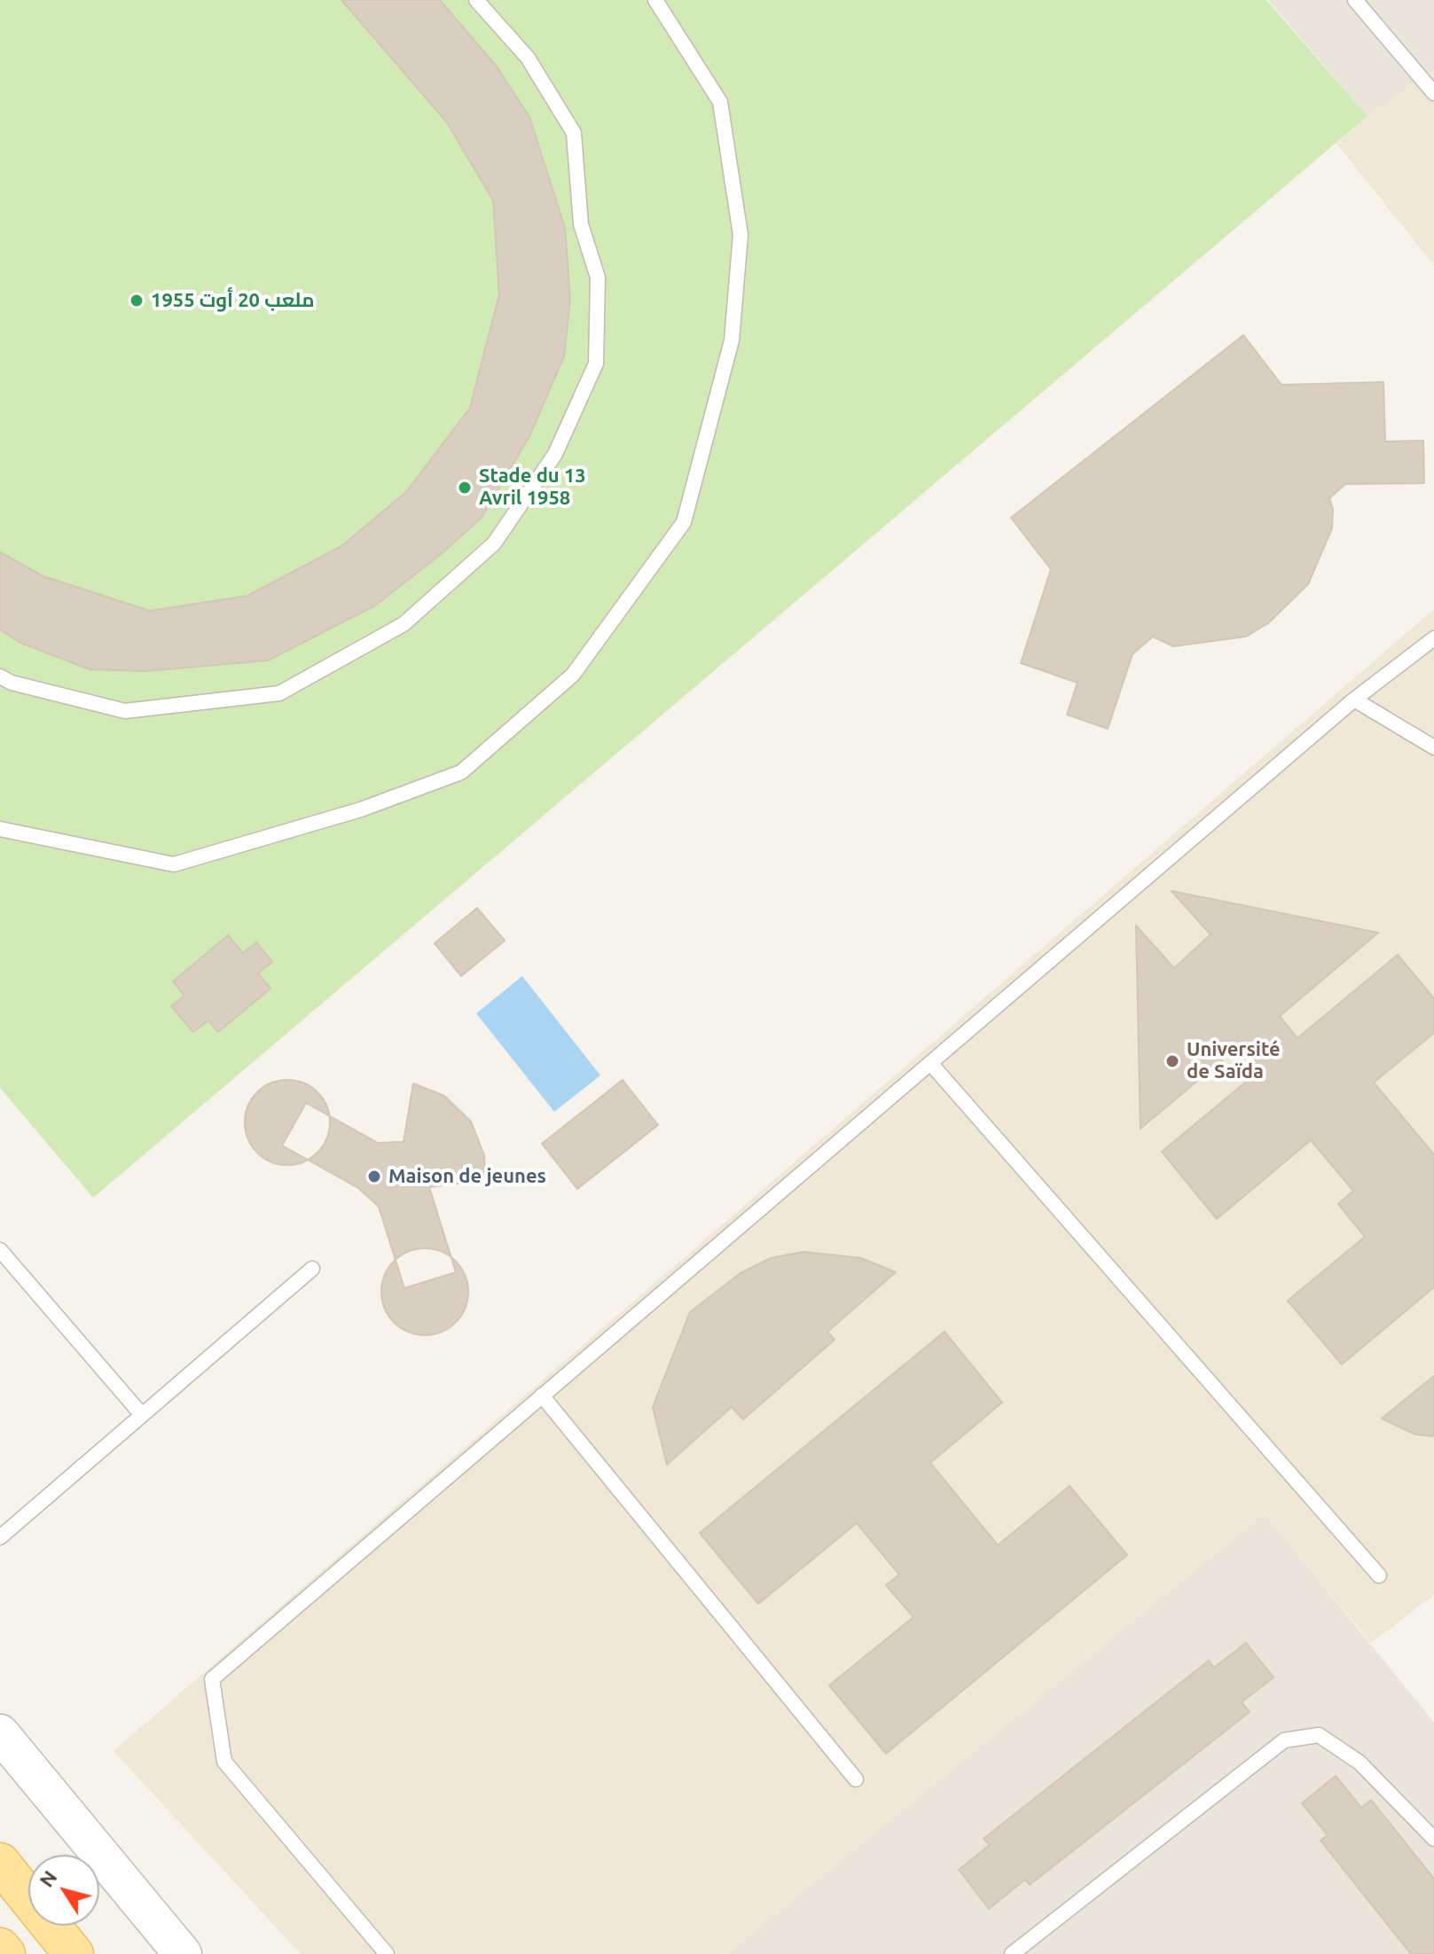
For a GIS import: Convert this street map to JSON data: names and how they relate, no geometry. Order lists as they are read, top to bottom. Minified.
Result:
{"places":["ملعب 20 أوت 1955","Stade du 13 Avril 1958","Université de Saïda","Maison de jeunes"],"north":"top left"}
